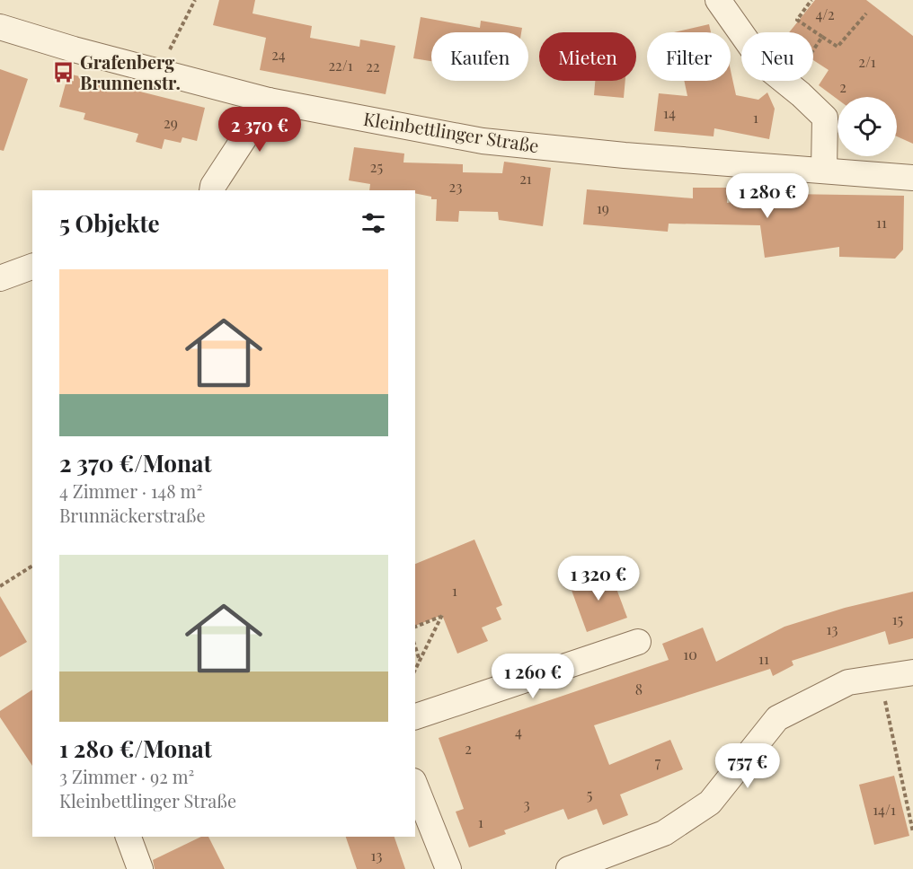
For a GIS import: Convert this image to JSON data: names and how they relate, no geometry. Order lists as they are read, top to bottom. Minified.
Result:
{"streets":{"street":["Kleinbettlinger Straße"]},"places":{"bus stop":["Grafenberg Brunnenstr."]},"house_numbers":["4/2","24","2/1","22/1","22","2","14","1","29","25","21","23","19","11","1","15","13","10","11","8","4","2","7","5","3","14/1","1","13"],"page":{"chip":["Kaufen","Mieten","Filter","Neu"],"price":["2 370 €","1 280 €","1 320 €","1 260 €","757 €"],"heading":"5 Objekte","list":[{"name":"2 370 €/Monat","note":"4 Zimmer · 148 m² · Brunnäckerstraße"},{"name":"1 280 €/Monat","note":"3 Zimmer · 92 m² · Kleinbettlinger Straße"}]}}
